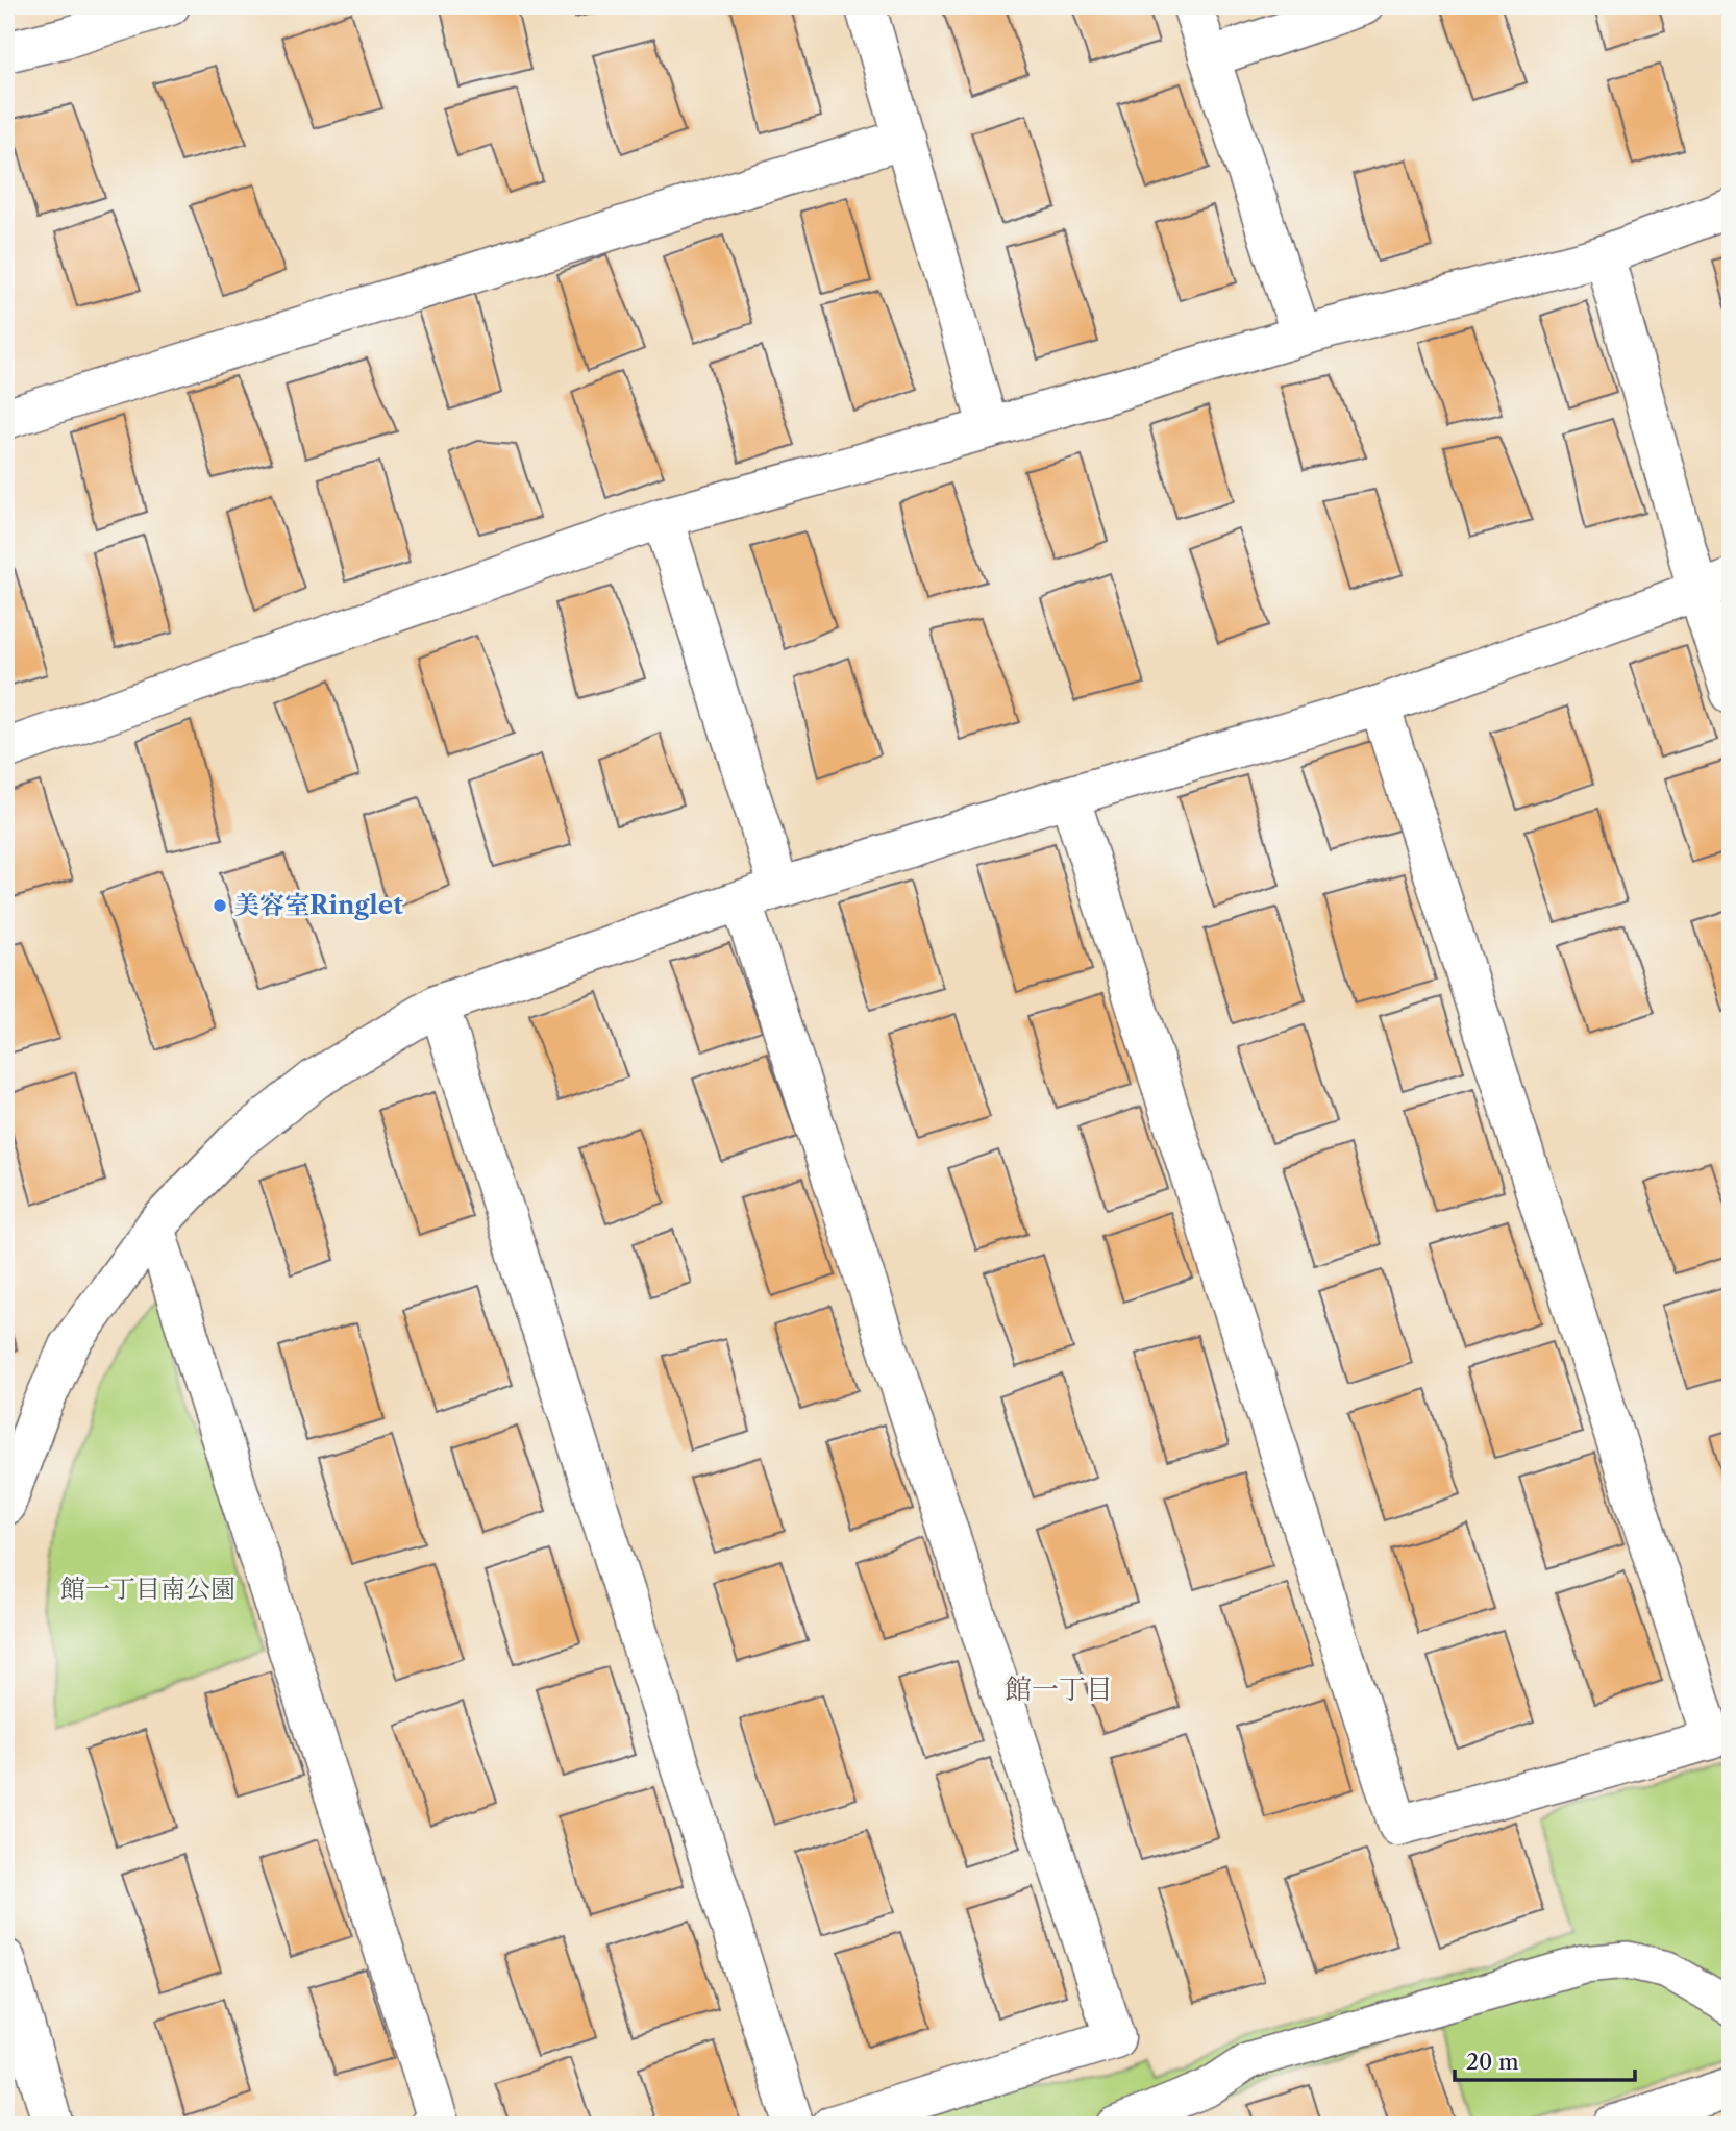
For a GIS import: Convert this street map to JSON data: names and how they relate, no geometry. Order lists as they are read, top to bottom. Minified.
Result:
{"districts":["館一丁目"],"parks":["館一丁目南公園"],"places":["美容室Ringlet"],"scale_bar":"20 m"}
